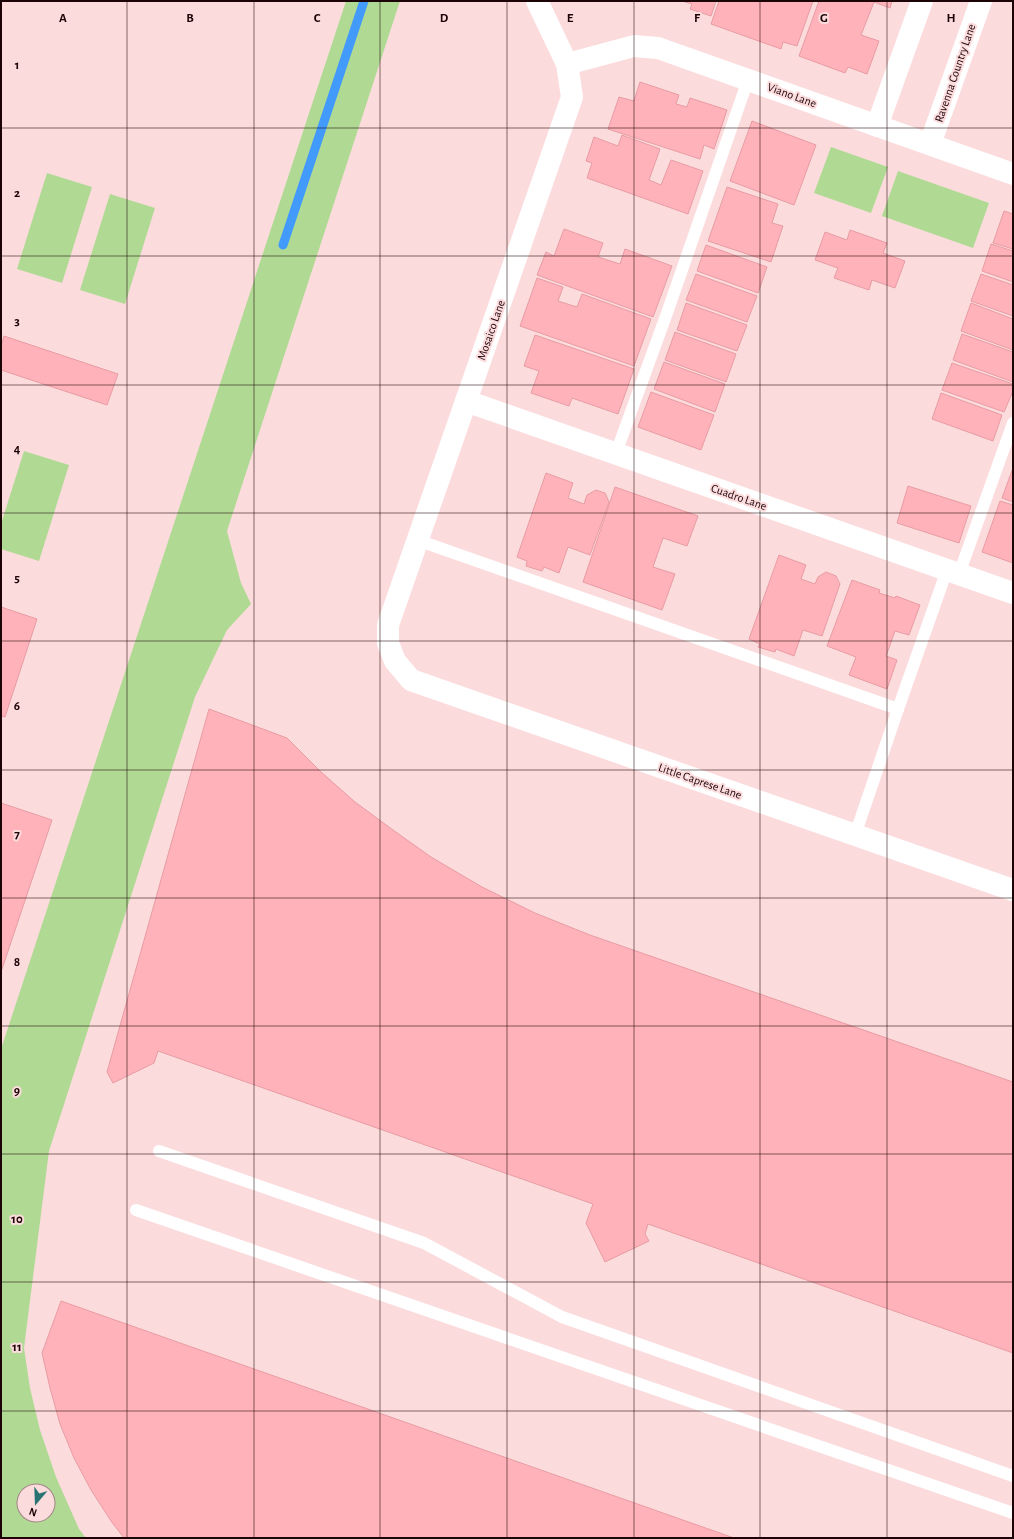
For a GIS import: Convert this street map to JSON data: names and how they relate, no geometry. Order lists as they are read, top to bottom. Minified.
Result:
{"streets":{"street":["Ravenna Country Lane","Viano Lane","Mosaico Lane","Cuadro Lane","Little Caprese Lane"]},"crossings":[["Ravenna Country Lane","Viano Lane"],["Viano Lane","Mosaico Lane"],["Mosaico Lane","Cuadro Lane"],["Mosaico Lane","Little Caprese Lane"]],"north":"bottom","grid":{"columns":["A","B","C","D","E","F","G","H"],"rows":["1","2","3","4","5","6","7","8","9","10","11"]}}
